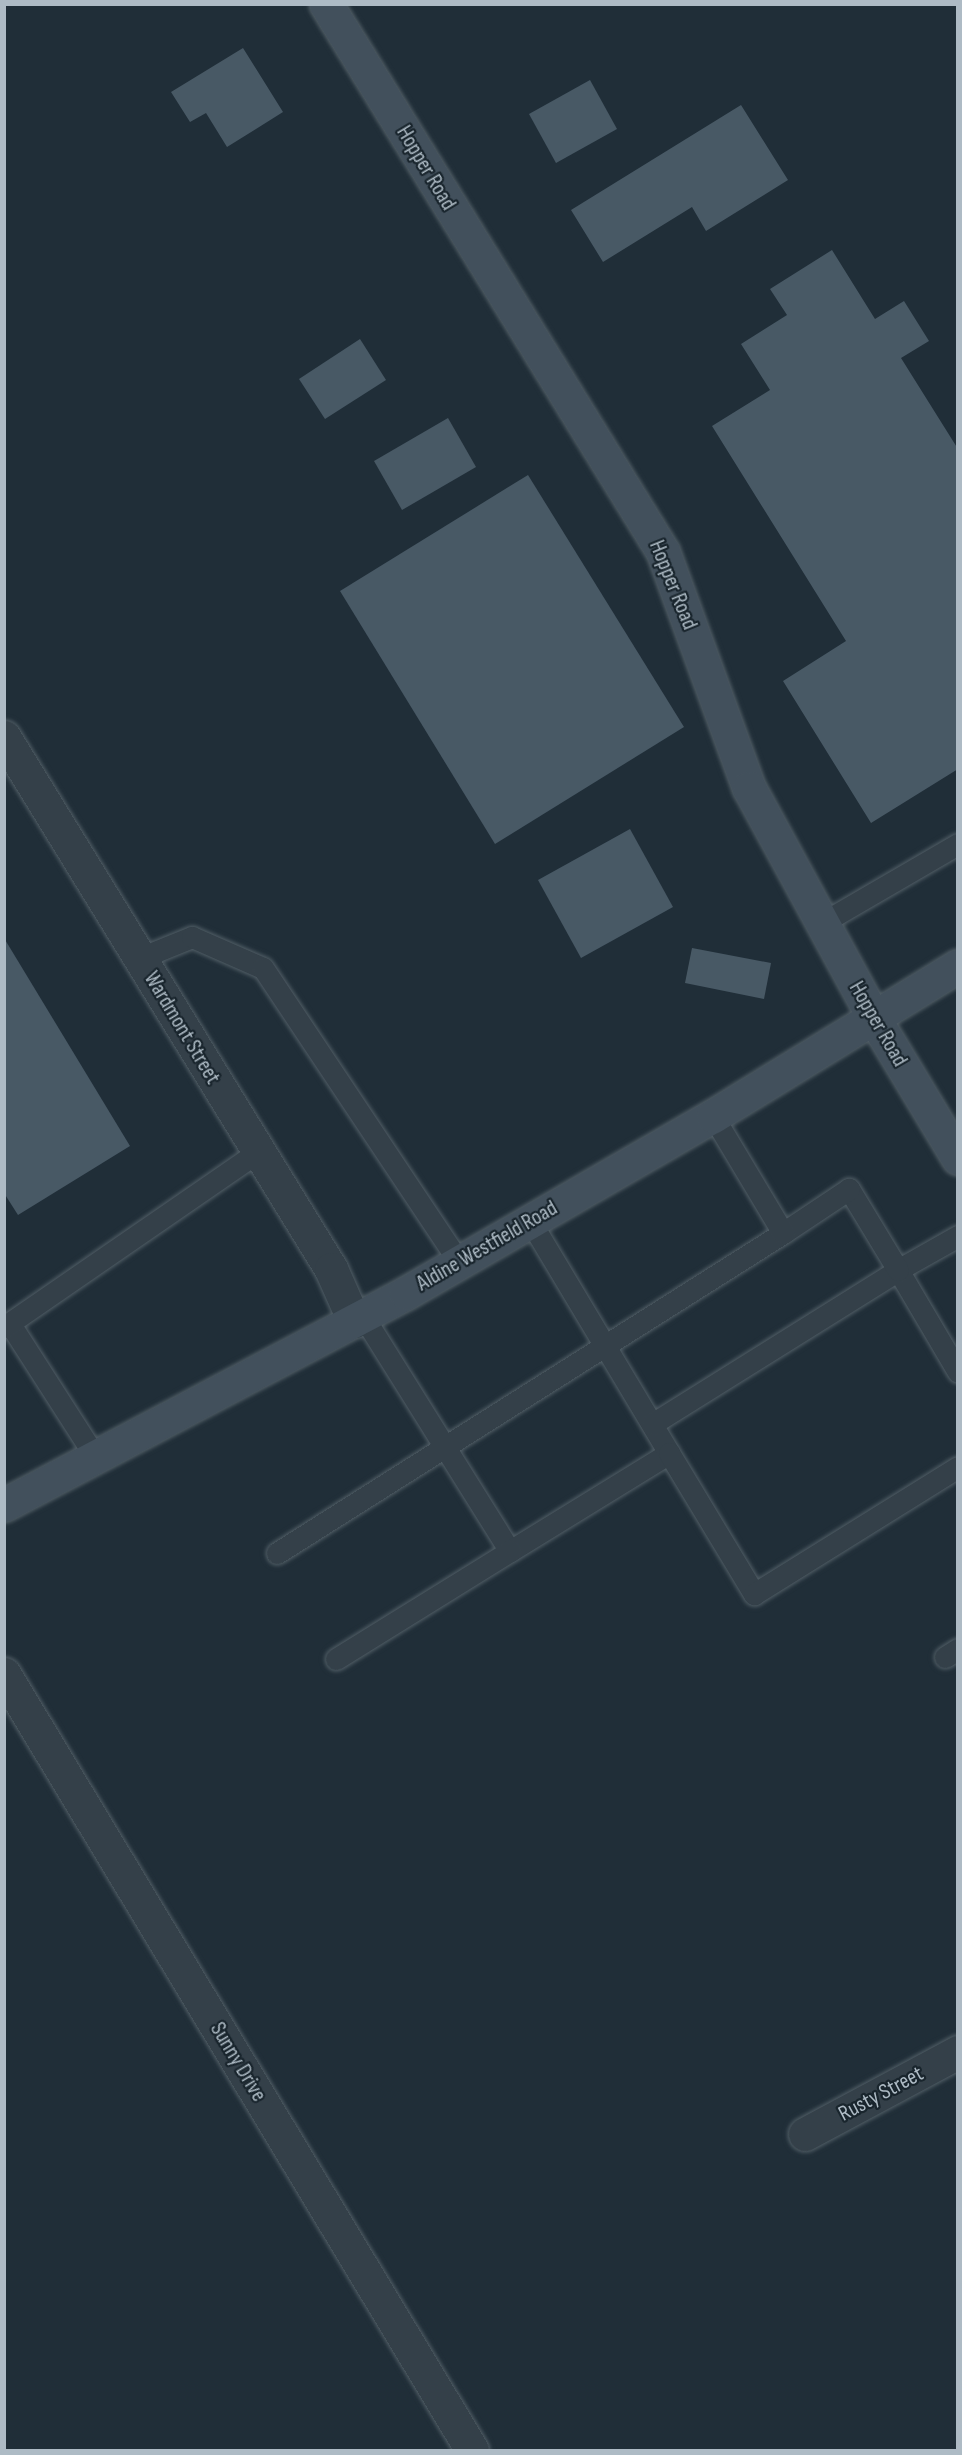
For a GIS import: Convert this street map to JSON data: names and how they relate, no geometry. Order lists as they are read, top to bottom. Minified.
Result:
{"streets":{"main road":["Hopper Road","Aldine Westfield Road"],"street":["Wardmont Street","Sunny Drive","Rusty Street"]},"crossings":[["Hopper Road","Aldine Westfield Road"],["Wardmont Street","Aldine Westfield Road"]]}
